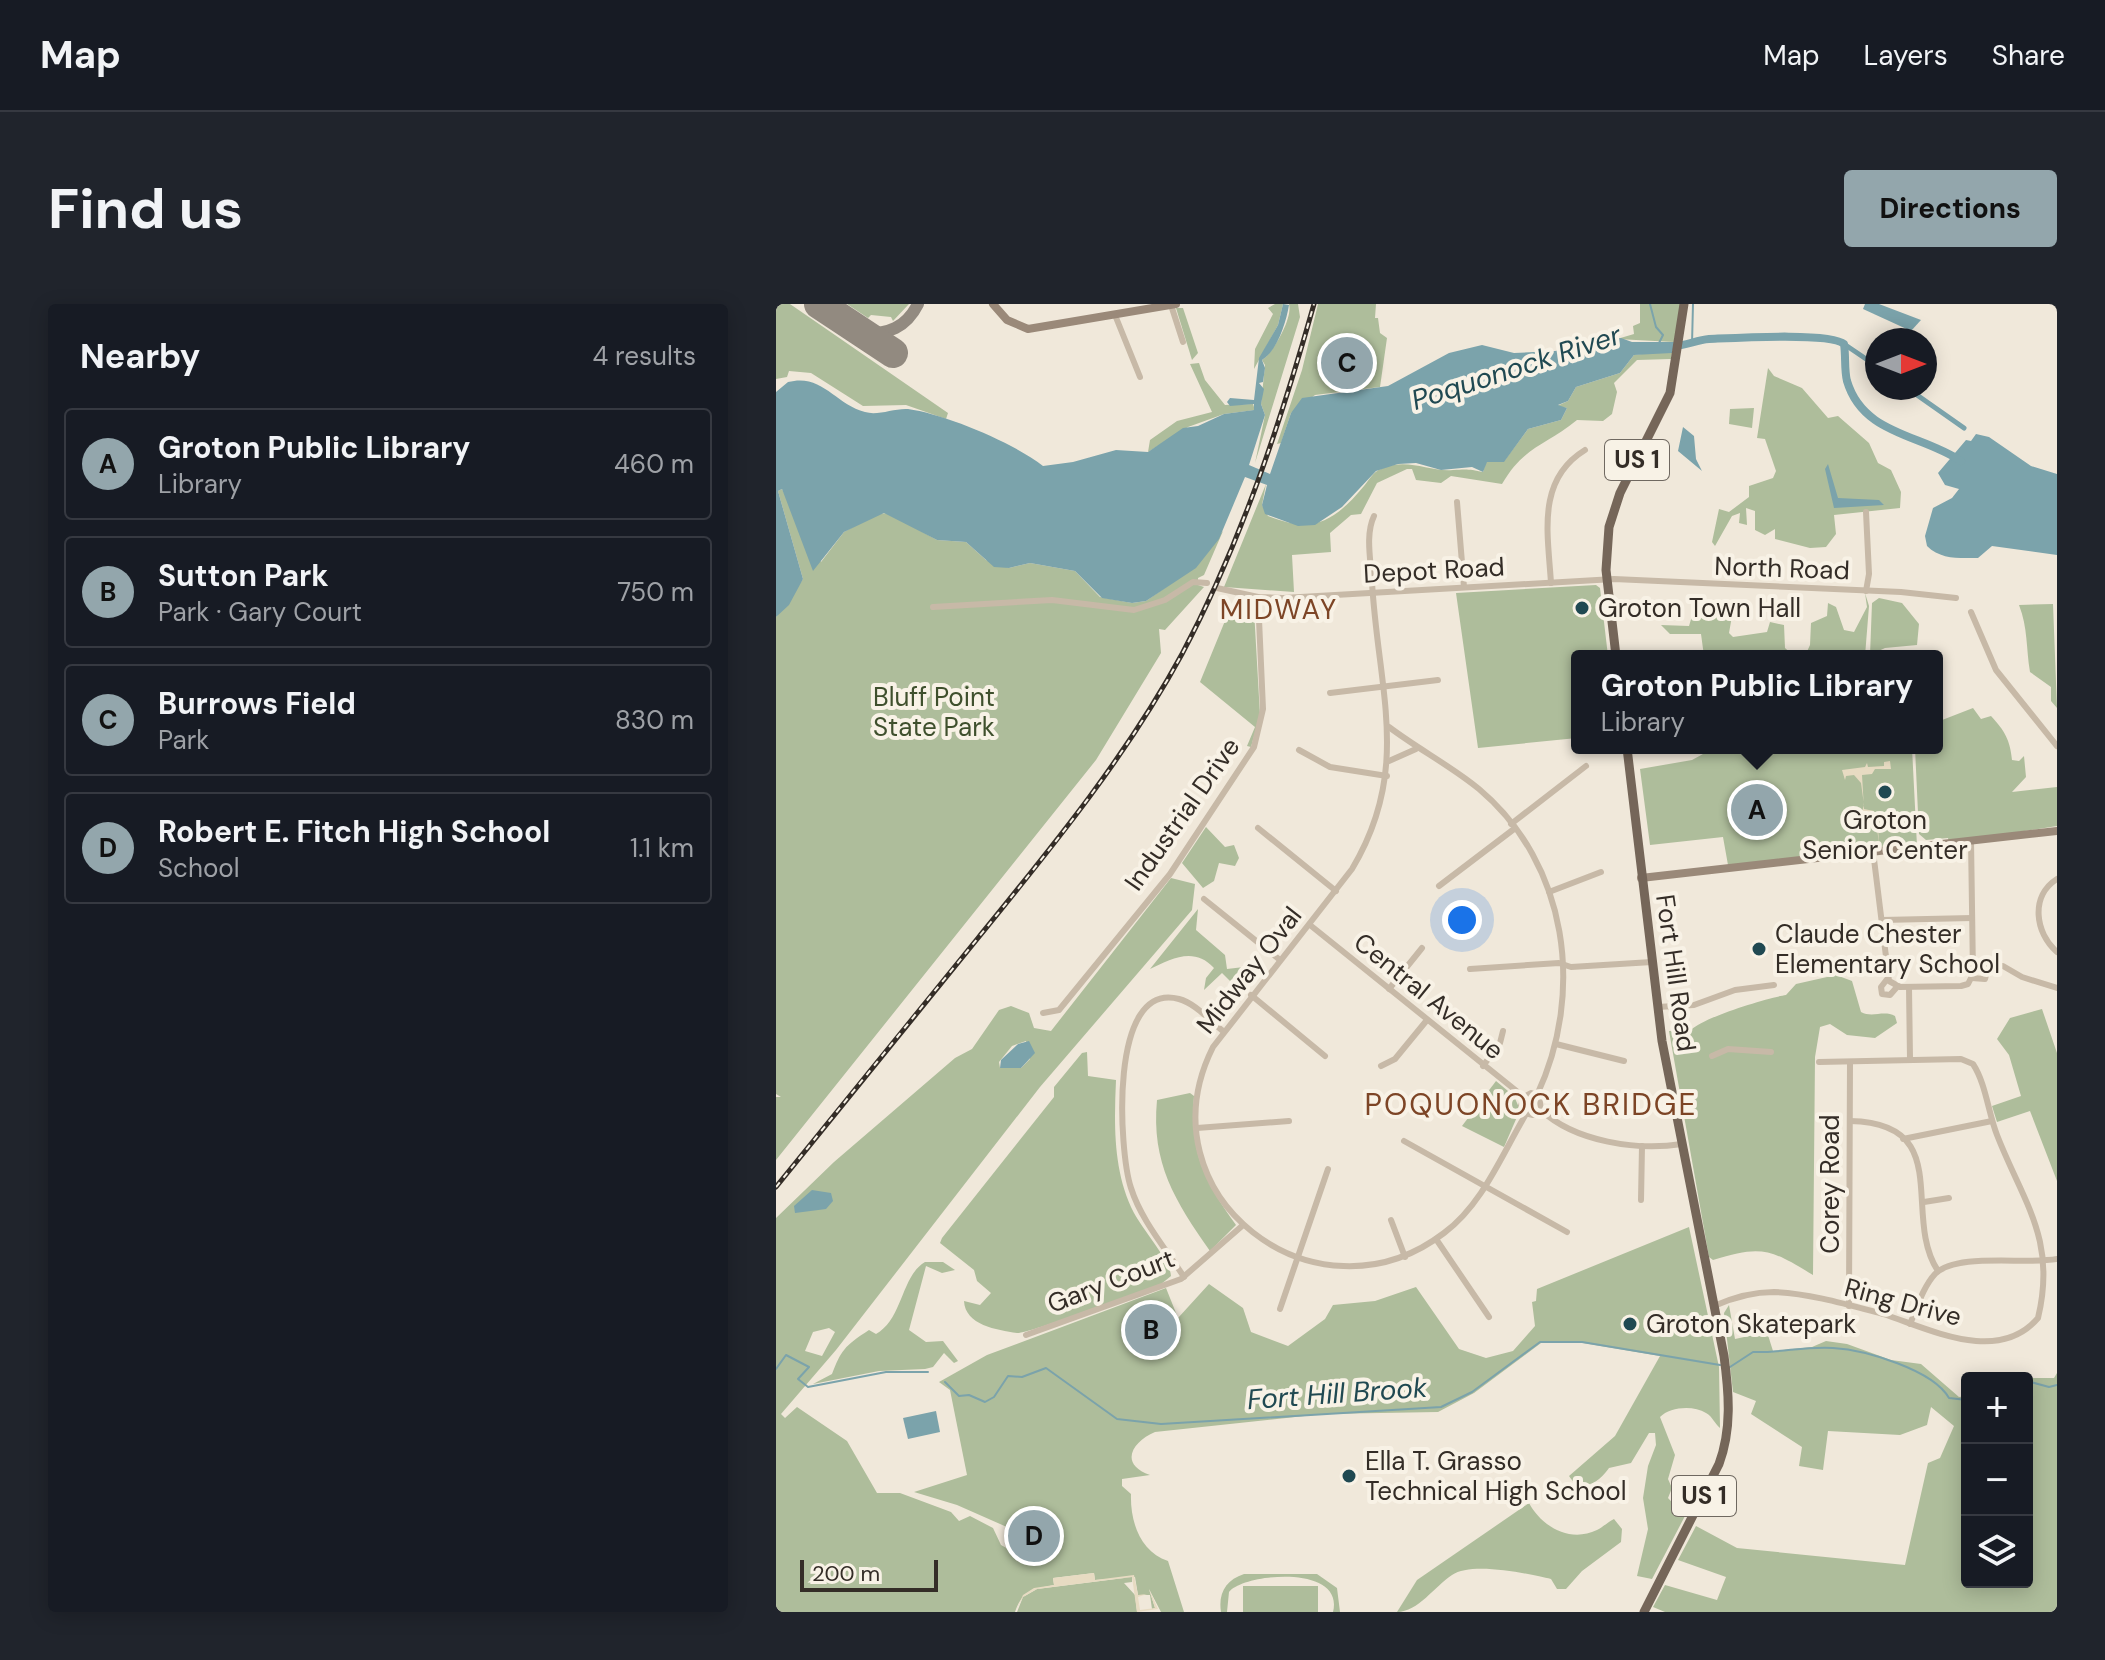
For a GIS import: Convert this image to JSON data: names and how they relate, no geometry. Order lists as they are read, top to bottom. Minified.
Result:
{"streets":{"main road":["US 1","Fort Hill Road"],"street":["North Road","Depot Road","Industrial Drive","Midway Oval","Central Avenue","Corey Road","Gary Court","Ring Drive"]},"crossings":[["US 1","North Road"],["US 1","Depot Road"],["North Road","Depot Road"],["Depot Road","Industrial Drive"],["Depot Road","Midway Oval"],["Midway Oval","Central Avenue"],["Midway Oval","Gary Court"],["Fort Hill Road","Ring Drive"],["Corey Road","Ring Drive"]],"districts":["MIDWAY","POQUONOCK BRIDGE"],"water":["Poquonock River","Fort Hill Brook"],"parks":["Bluff Point State Park"],"places":["Groton Town Hall","Groton Senior Center","Claude Chester Elementary School","Groton Skatepark","Ella T. Grasso Technical High School"],"scale_bar":"200 m","north":"right","page":{"header":"Map","nav":["Map","Layers","Share"],"buttons":"Directions","title":"Find us","heading":["Nearby","4 results"],"pins":["C","A","B","D"],"list":[{"mark":"A","name":"Groton Public Library","note":"Library","value":"460 m"},{"mark":"B","name":"Sutton Park","note":"Park · Gary Court","value":"750 m"},{"mark":"C","name":"Burrows Field","note":"Park","value":"830 m"},{"mark":"D","name":"Robert E. Fitch High School","note":"School","value":"1.1 km"}],"popup":["Groton Public Library","Library"],"map_buttons":["+","−"],"scale":"200 m"}}
